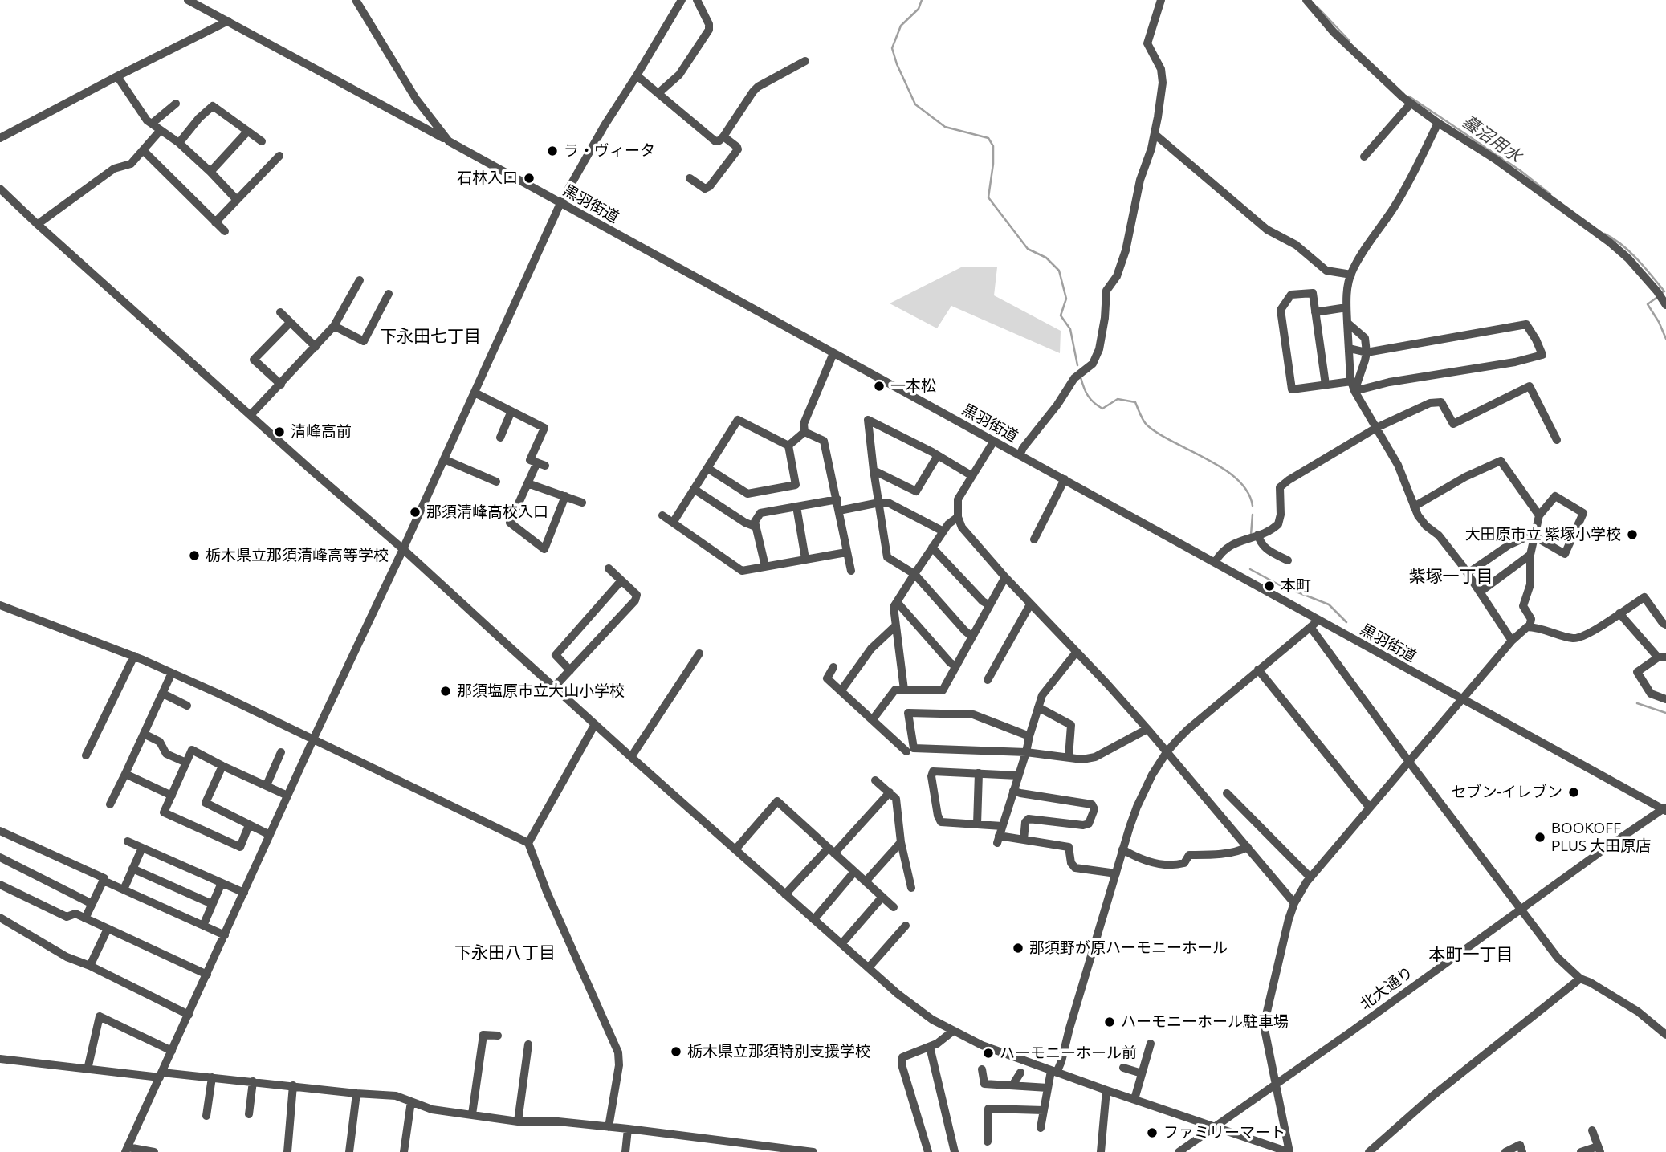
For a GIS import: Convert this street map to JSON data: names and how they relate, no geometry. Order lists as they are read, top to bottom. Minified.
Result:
{"streets":{"street":["黒羽街道","北大通り"]},"crossings":[["黒羽街道","北大通り"]],"districts":["下永田七丁目","紫塚一丁目","下永田八丁目","本町一丁目"],"water":["蟇沼用水"],"places":["ラ・ヴィータ","石林入口","一本松","清峰高前","那須清峰高校入口","大田原市立 紫塚小学校","栃木県立那須清峰高等学校","本町","那須塩原市立大山小学校","セブン-イレブン","BOOKOFF PLUS 大田原店","那須野が原ハーモニーホール","ハーモニーホール駐車場","栃木県立那須特別支援学校","ハーモニーホール前","ファミリーマート"]}
